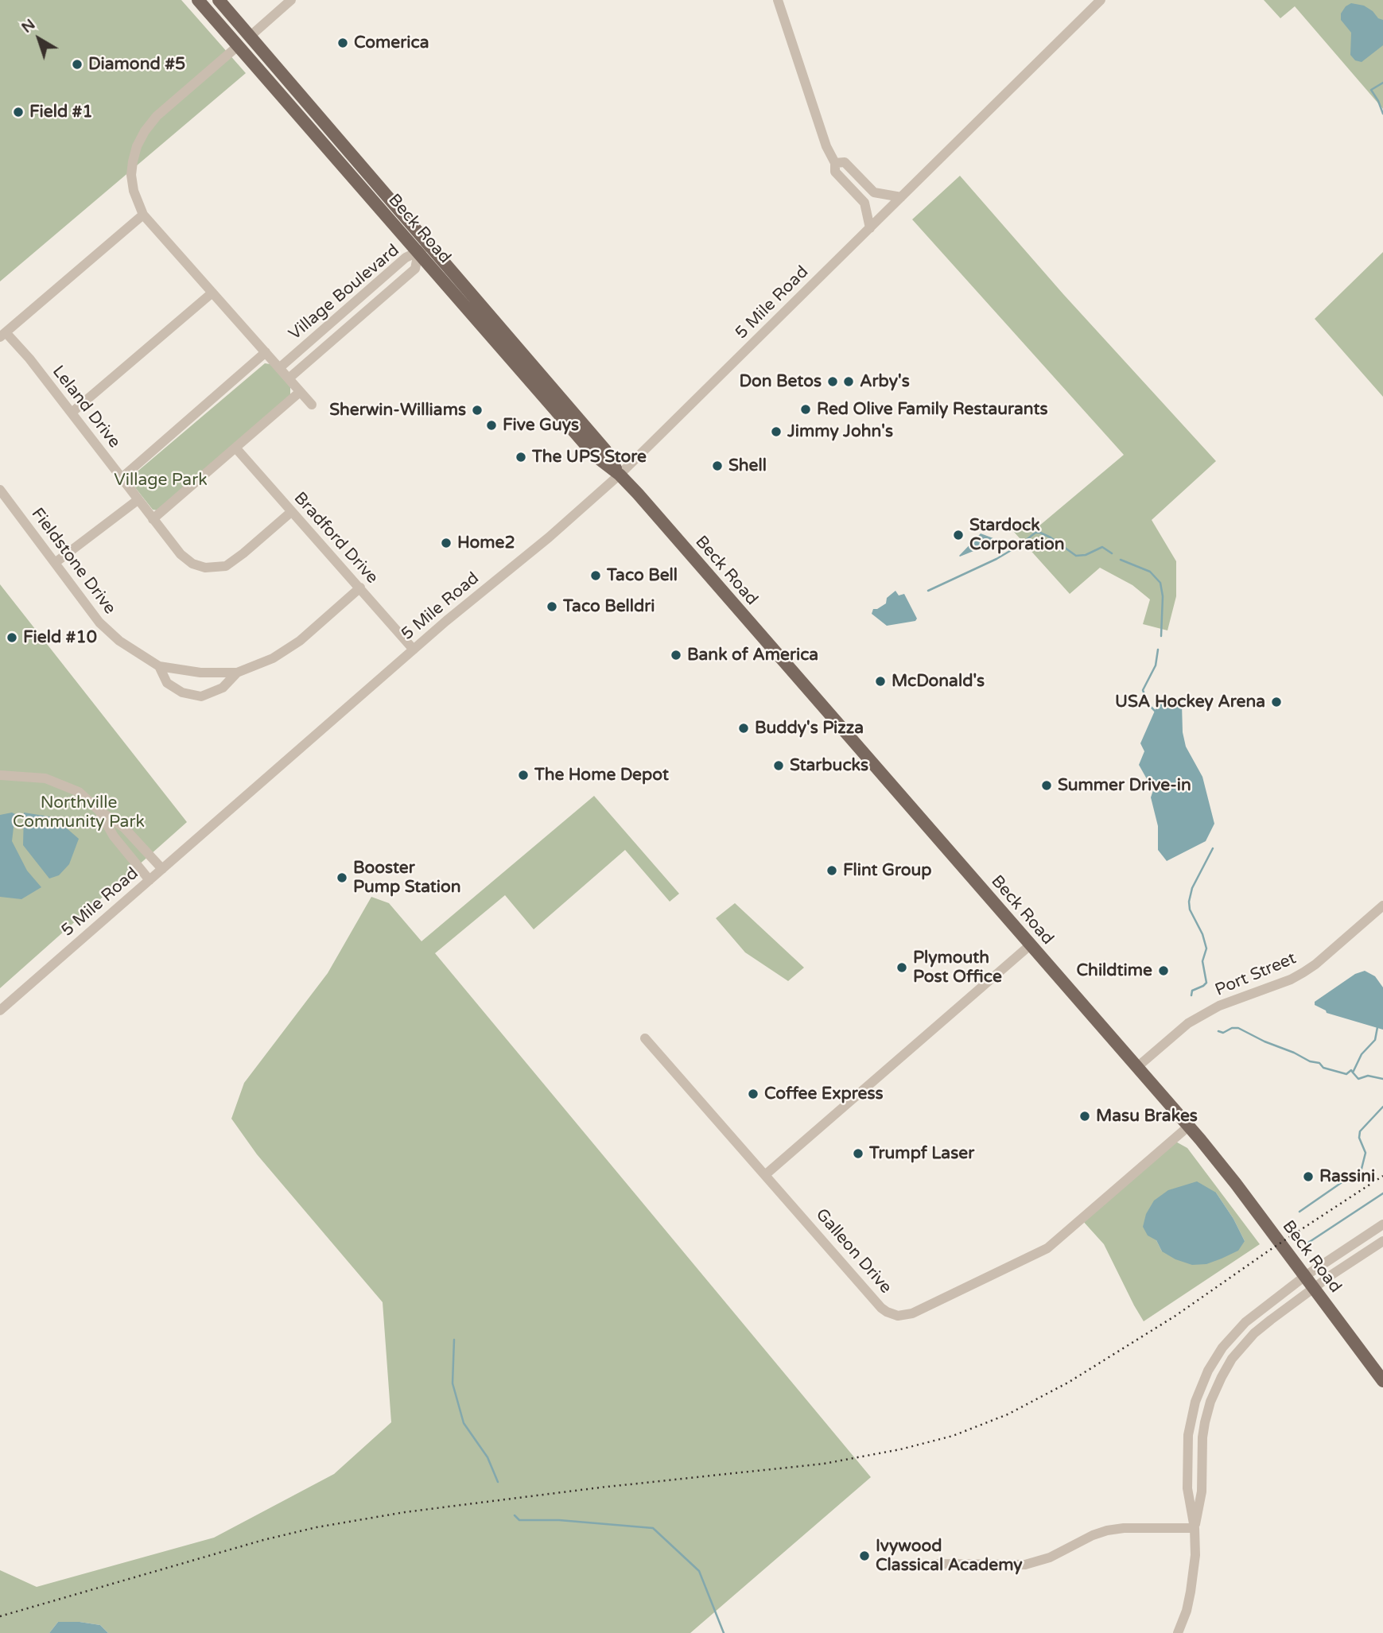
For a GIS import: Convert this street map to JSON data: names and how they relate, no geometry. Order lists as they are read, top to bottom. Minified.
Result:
{"streets":{"main road":["Beck Road"],"street":["Village Boulevard","5 Mile Road","Leland Drive","Bradford Drive","Fieldstone Drive","Port Street","Galleon Drive"]},"crossings":[["Beck Road","Village Boulevard"],["Beck Road","5 Mile Road"],["Beck Road","Port Street"],["Beck Road","Galleon Drive"],["5 Mile Road","Bradford Drive"],["Leland Drive","Bradford Drive"],["Bradford Drive","Fieldstone Drive"]],"parks":["Village Park","Northville Community Park"],"places":["Comerica","Diamond #5","Field #1","Don Betos","Arby's","Red Olive Family Restaurants","Sherwin-Williams","Five Guys","Jimmy John's","The UPS Store","Shell","Stardock Corporation","Home2","Taco Bell","Taco Belldri","Field #10","Bank of America","McDonald's","USA Hockey Arena","Buddy's Pizza","Starbucks","The Home Depot","Summer Drive-in","Flint Group","Booster Pump Station","Plymouth Post Office","Childtime","Coffee Express","Masu Brakes","Trumpf Laser","Rassini","Ivywood Classical Academy"],"north":"top left"}
